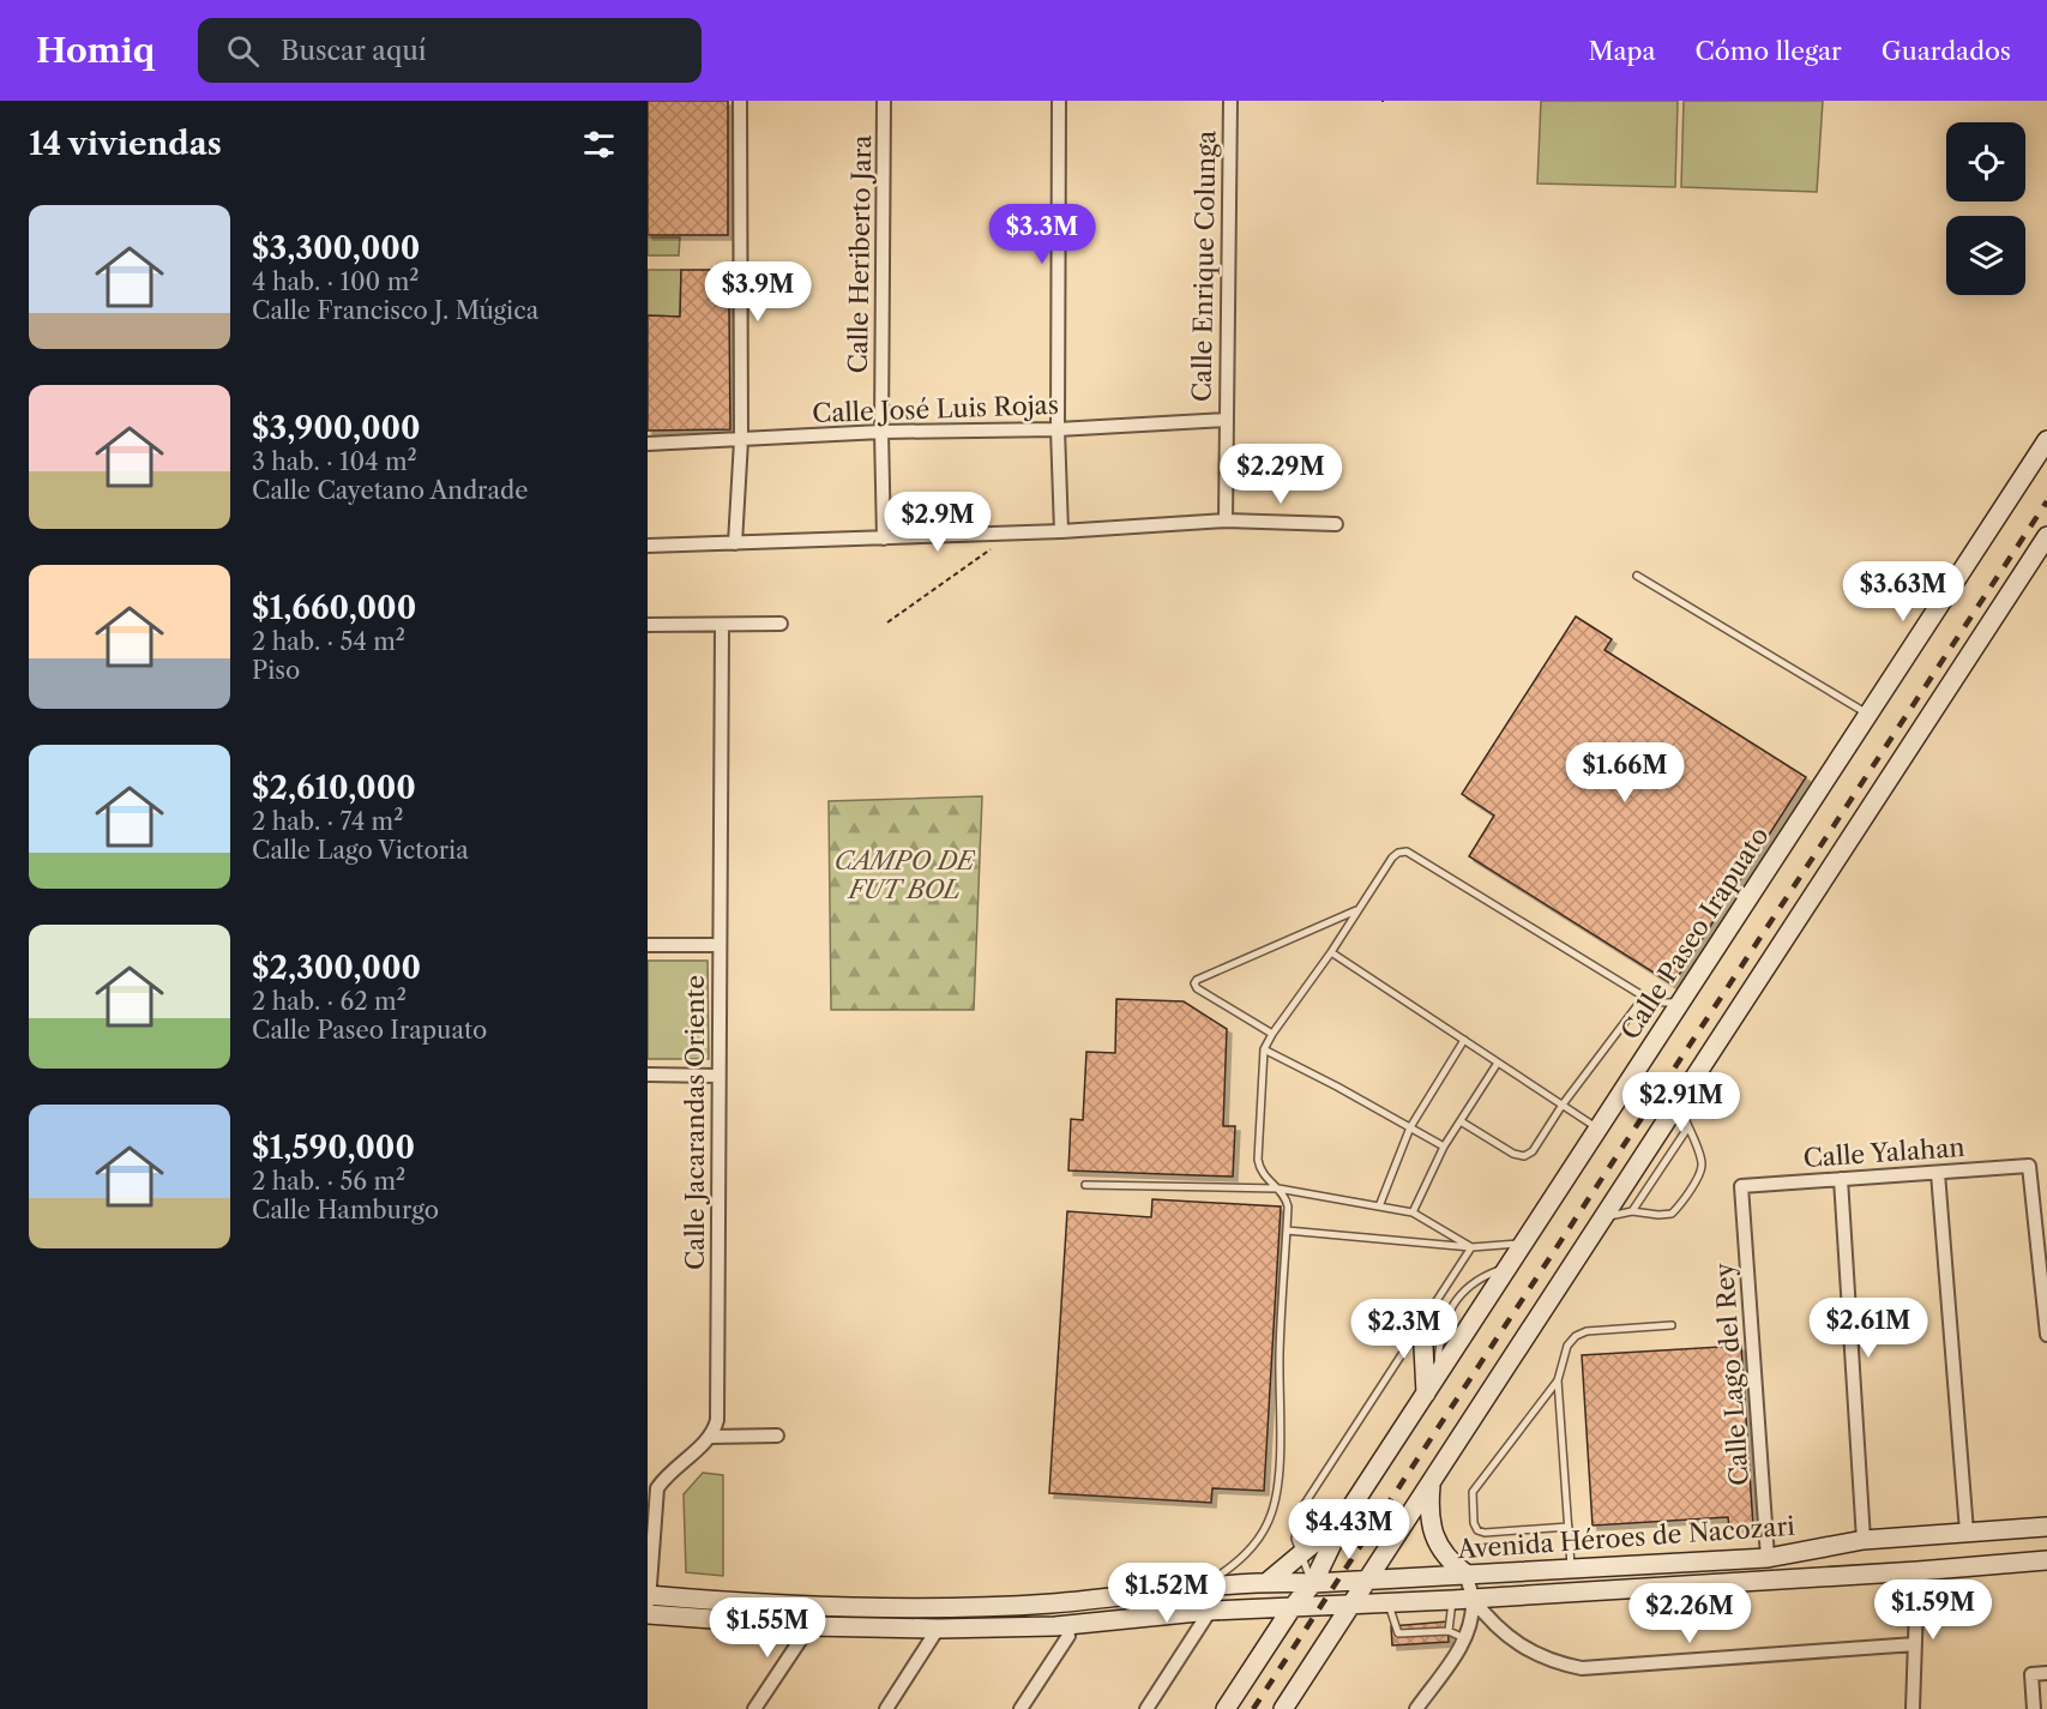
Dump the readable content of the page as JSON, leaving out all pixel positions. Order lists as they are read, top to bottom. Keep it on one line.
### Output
{"streets":{"main road":["Calle Paseo Irapuato","Avenida Héroes de Nacozari"],"street":["Calle Heriberto Jara","Calle Enrique Colunga","Calle José Luis Rojas","Calle Jacarandas Oriente","Calle Yalahan","Calle Lago del Rey"]},"crossings":[["Calle Heriberto Jara","Calle José Luis Rojas"],["Calle Enrique Colunga","Calle José Luis Rojas"],["Calle Paseo Irapuato","Avenida Héroes de Nacozari"],["Calle Yalahan","Calle Lago del Rey"],["Calle Lago del Rey","Avenida Héroes de Nacozari"]],"parks":["CAMPO DE FUT BOL"],"page":{"header":"Homiq","search":"Buscar aquí","nav":["Mapa","Cómo llegar","Guardados"],"heading":"14 viviendas","list":[{"name":"$3,300,000","note":"4 hab. · 100 m² · Calle Francisco J. Múgica"},{"name":"$3,900,000","note":"3 hab. · 104 m² · Calle Cayetano Andrade"},{"name":"$1,660,000","note":"2 hab. · 54 m² · Piso"},{"name":"$2,610,000","note":"2 hab. · 74 m² · Calle Lago Victoria"},{"name":"$2,300,000","note":"2 hab. · 62 m² · Calle Paseo Irapuato"},{"name":"$1,590,000","note":"2 hab. · 56 m² · Calle Hamburgo"}],"price":["$3.3M","$3.9M","$2.29M","$2.9M","$3.63M","$1.66M","$2.91M","$2.61M","$2.3M","$4.43M","$1.52M","$1.59M","$2.26M","$1.55M"]}}
